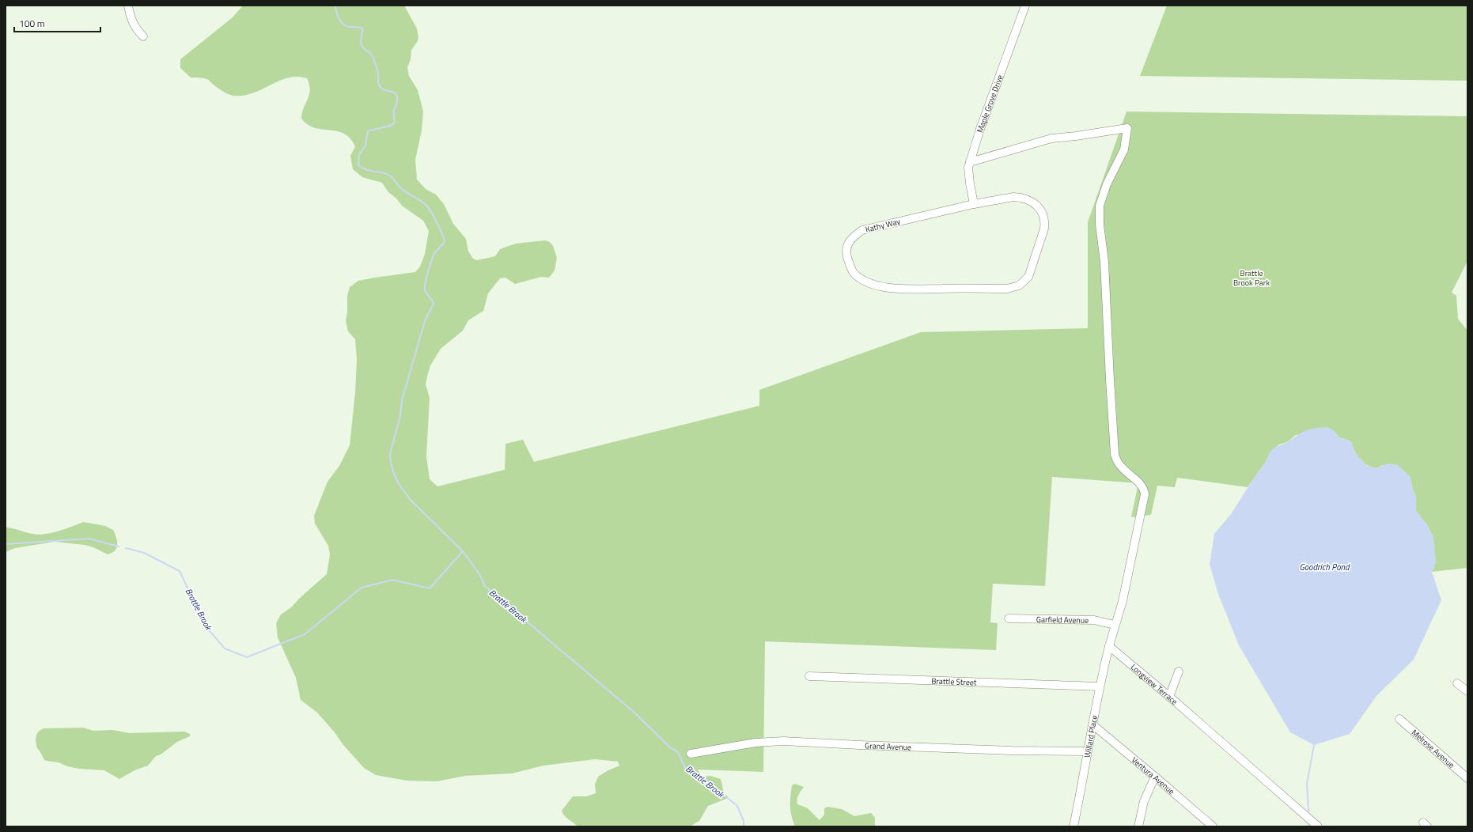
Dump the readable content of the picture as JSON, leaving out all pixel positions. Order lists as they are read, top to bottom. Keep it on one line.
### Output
{"streets":{"street":["Maple Grove Drive","Kathy Way","Garfield Avenue","Brattle Street","Longview Terrace","Willard Place","Grand Avenue","Melrose Avenue","Ventura Avenue"]},"crossings":[["Maple Grove Drive","Kathy Way"],["Brattle Street","Willard Place"],["Longview Terrace","Willard Place"],["Willard Place","Grand Avenue"],["Willard Place","Ventura Avenue"]],"water":["Goodrich Pond","Brattle Brook"],"parks":["Brattle Brook Park"],"scale_bar":"100 m"}
